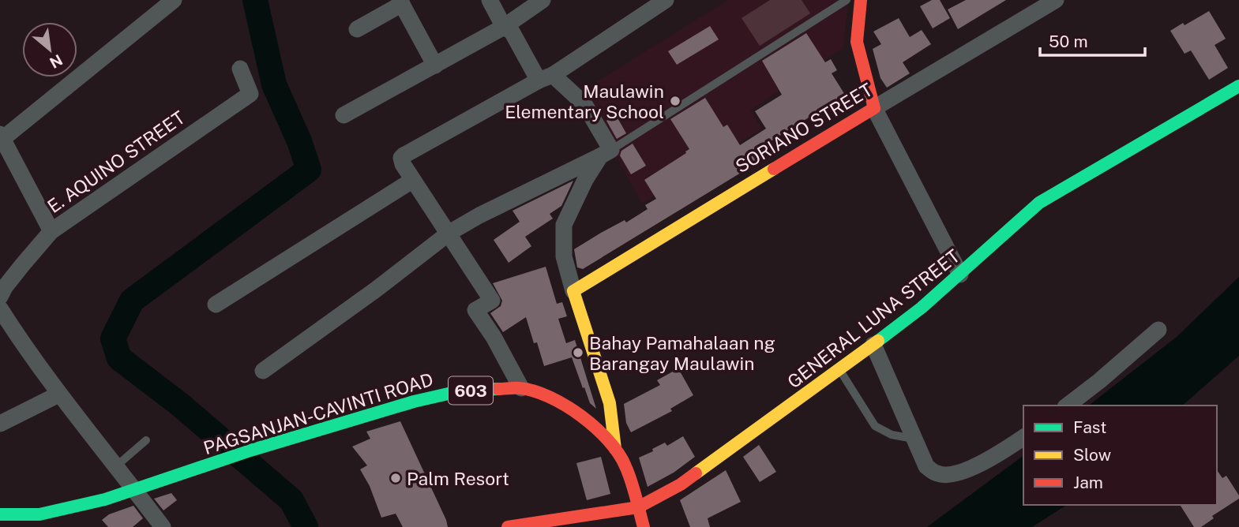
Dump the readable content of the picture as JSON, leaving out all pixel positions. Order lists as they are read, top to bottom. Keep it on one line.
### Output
{"streets":{"street":["SORIANO STREET","E. AQUINO STREET","GENERAL LUNA STREET","603","PAGSANJAN-CAVINTI ROAD"]},"crossings":[["GENERAL LUNA STREET","PAGSANJAN-CAVINTI ROAD"]],"places":["Maulawin Elementary School","Bahay Pamahalaan ng Barangay Maulawin","Palm Resort"],"legend":["Fast","Slow","Jam"],"scale_bar":"50 m","north":"bottom right"}
